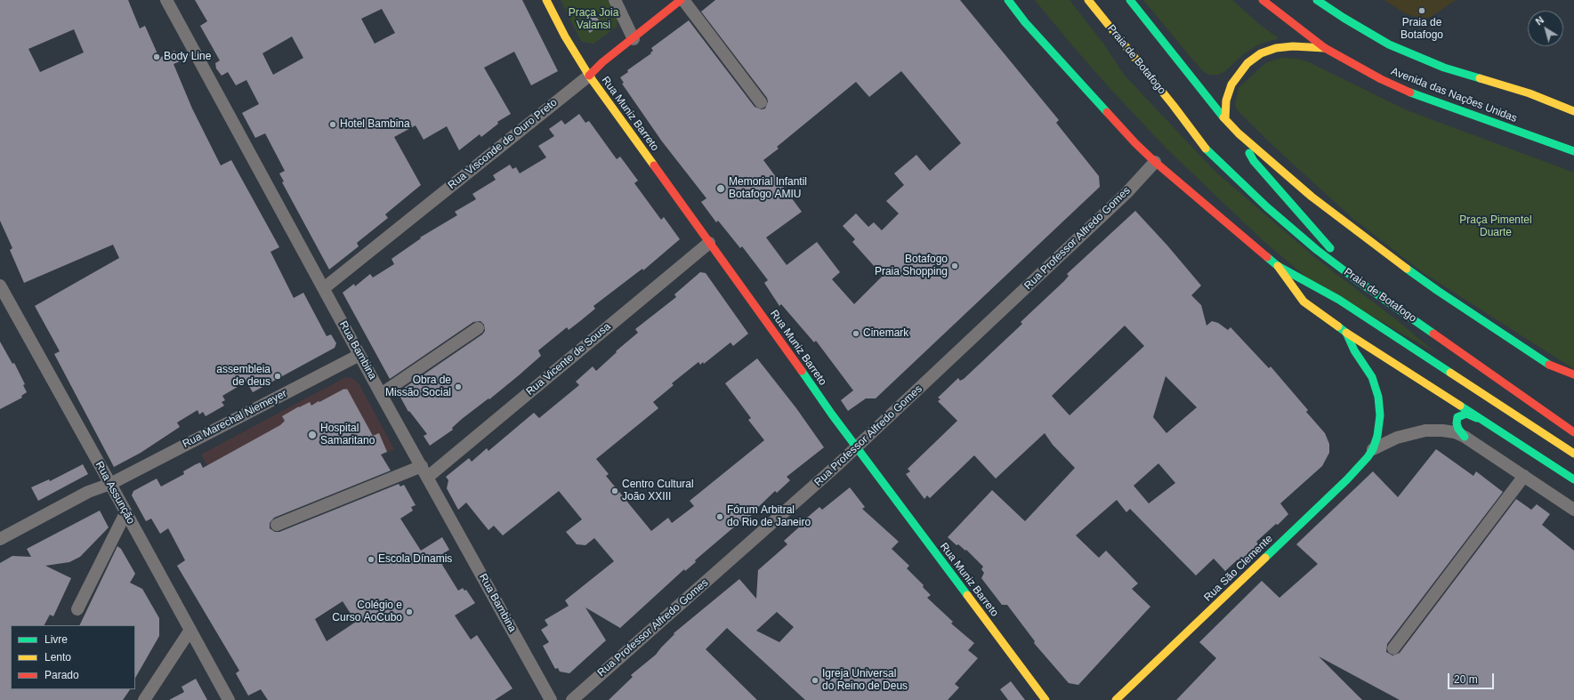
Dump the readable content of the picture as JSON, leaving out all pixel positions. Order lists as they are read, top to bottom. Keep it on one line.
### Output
{"streets":{"main road":["Praia de Botafogo","Avenida das Nações Unidas","Rua Muniz Barreto","Rua Visconde de Ouro Preto","Rua São Clemente"],"street":["Rua Professor Alfredo Gomes","Rua Bambina","Rua Vicente de Sousa","Rua Marechal Niemeyer","Rua Assunção"]},"crossings":[["Rua Muniz Barreto","Rua Visconde de Ouro Preto"],["Rua Muniz Barreto","Rua Professor Alfredo Gomes"],["Rua Muniz Barreto","Rua Vicente de Sousa"],["Rua Visconde de Ouro Preto","Rua Bambina"],["Rua Bambina","Rua Vicente de Sousa"],["Rua Bambina","Rua Marechal Niemeyer"],["Rua Marechal Niemeyer","Rua Assunção"]],"parks":["Praça Joia Valansi","Praça Pimentel Duarte"],"places":["Praia de Botafogo","Body Line","Hotel Bambina","Memorial Infantil Botafogo AMIU","Botafogo Praia Shopping","Cinemark","assembleia de deus","Obra de Missão Social","Hospital Samaritano","Centro Cultural João XXIII","Fórum Arbitral do Rio de Janeiro","Escola Dínamis","Colégio e Curso AoCubo","Igreja Universal do Reino de Deus"],"legend":["Livre","Lento","Parado"],"scale_bar":"20 m","north":"top left"}
